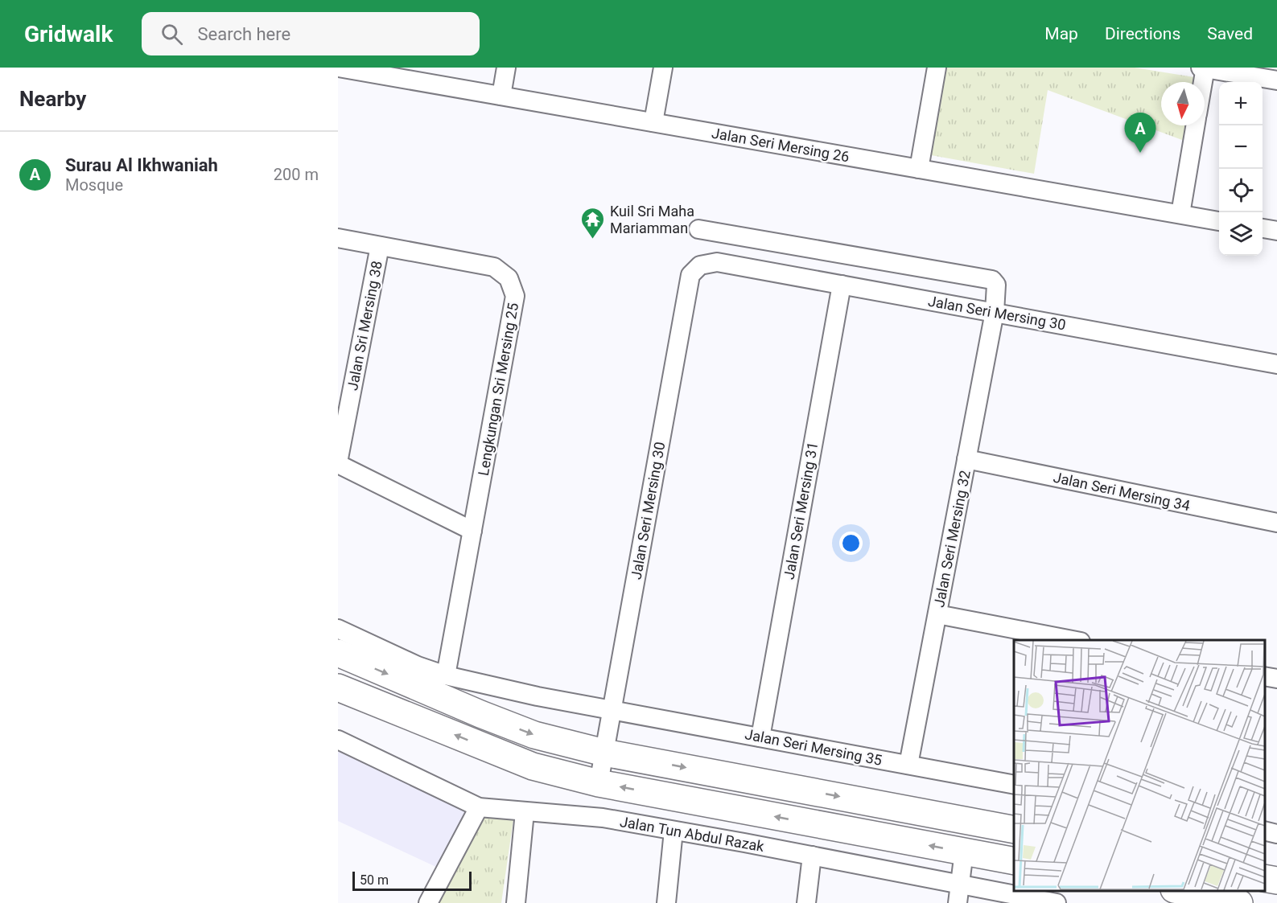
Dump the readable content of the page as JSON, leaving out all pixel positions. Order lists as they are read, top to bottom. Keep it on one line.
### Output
{"streets":{"street":["Jalan Seri Mersing 26","Jalan Seri Mersing 30","Jalan Sri Mersing 38","Lengkungan Sri Mersing 25","Jalan Seri Mersing 34","Jalan Seri Mersing 31","Jalan Seri Mersing 32","Jalan Seri Mersing 35","Jalan Tun Abdul Razak"]},"crossings":[["Jalan Seri Mersing 30","Jalan Seri Mersing 31"],["Jalan Seri Mersing 30","Jalan Seri Mersing 32"],["Jalan Seri Mersing 30","Jalan Seri Mersing 35"],["Jalan Sri Mersing 38","Lengkungan Sri Mersing 25"],["Jalan Seri Mersing 34","Jalan Seri Mersing 32"],["Jalan Seri Mersing 31","Jalan Seri Mersing 35"],["Jalan Seri Mersing 32","Jalan Seri Mersing 35"]],"places":{"temple":["Kuil Sri Maha Mariamman"]},"scale_bar":"50 m","north":"bottom","page":{"header":"Gridwalk","search":"Search here","nav":["Map","Directions","Saved"],"heading":"Nearby","map_buttons":["+","−"],"pins":"A","list":[{"mark":"A","name":"Surau Al Ikhwaniah","note":"Mosque","value":"200 m"}],"scale":"50 m"}}
